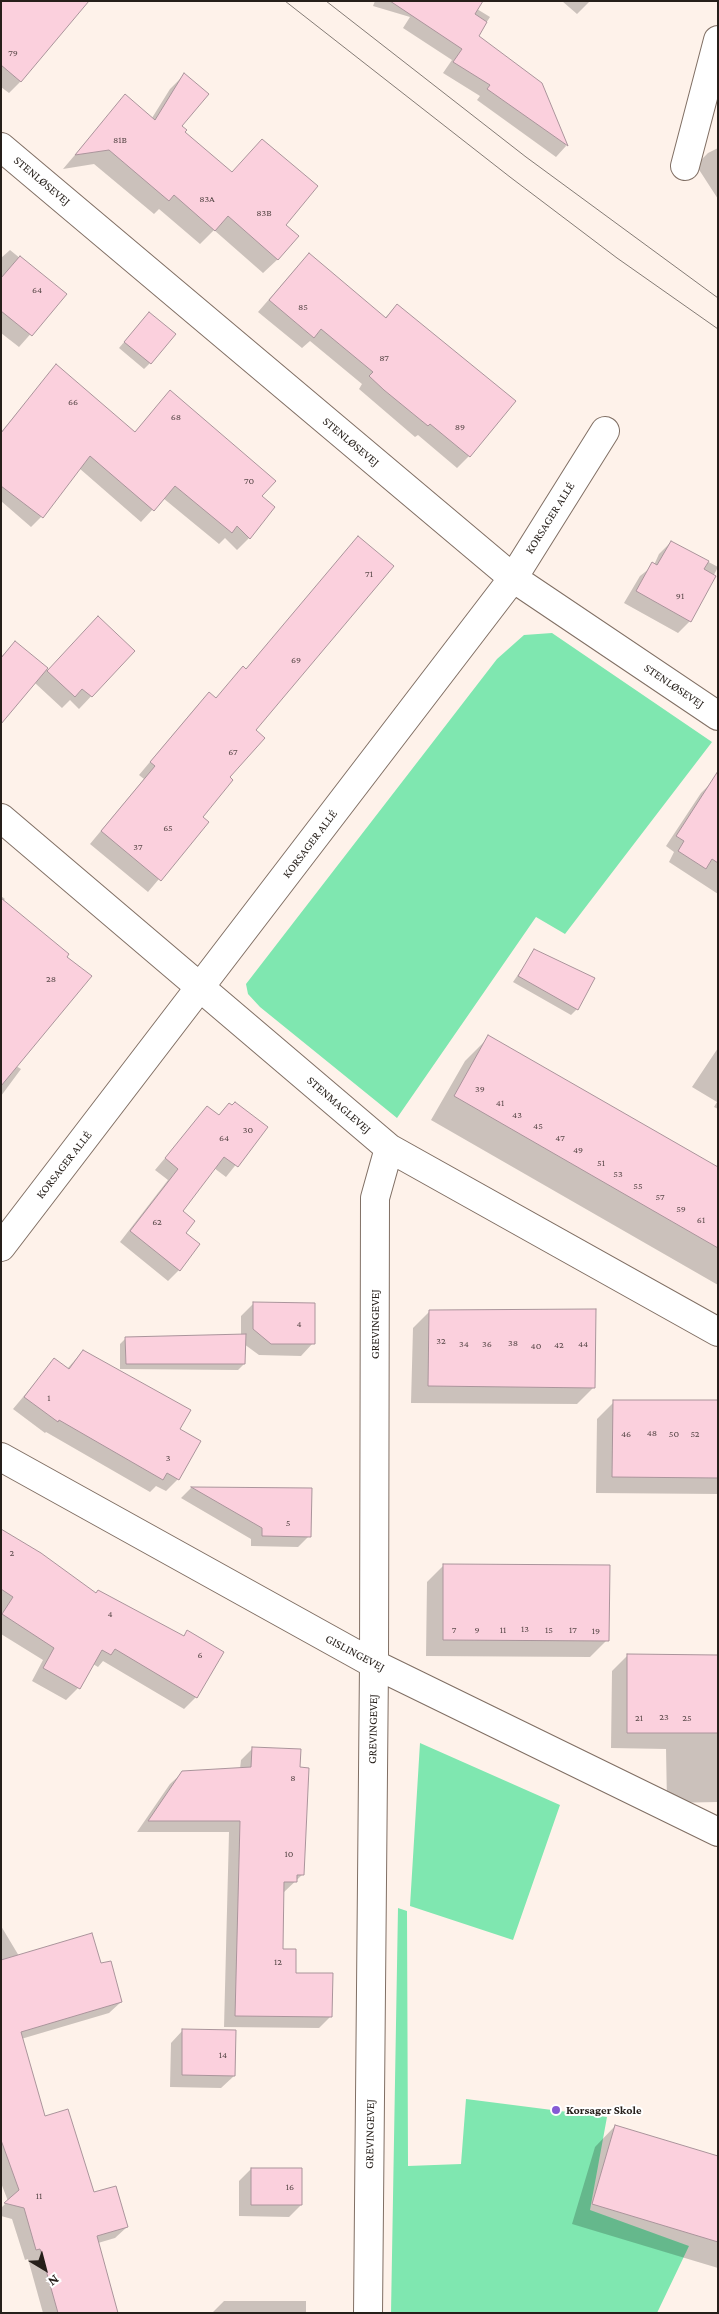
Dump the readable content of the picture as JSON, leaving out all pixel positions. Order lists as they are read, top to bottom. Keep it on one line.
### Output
{"streets":{"street":["STENLØSEVEJ","KORSAGER ALLÉ","STENMAGLEVEJ","GREVINGEVEJ","GISLINGEVEJ"]},"crossings":[["STENLØSEVEJ","KORSAGER ALLÉ"],["KORSAGER ALLÉ","STENMAGLEVEJ"],["STENMAGLEVEJ","GREVINGEVEJ"],["GREVINGEVEJ","GISLINGEVEJ"]],"places":["Korsager Skole"],"house_numbers":["79","81B","83A","83B","64","85","87","66","68","89","70","71","91","69","67","65","37","28","39","41","43","45","30","64","47","49","51","53","55","57","59","61","62","4","32","38","34","36","44","42","40","1","48","46","50","52","3","5","2","4","13","7","9","11","15","17","19","6","23","21","25","8","10","12","14","16","11"],"north":"bottom right"}
